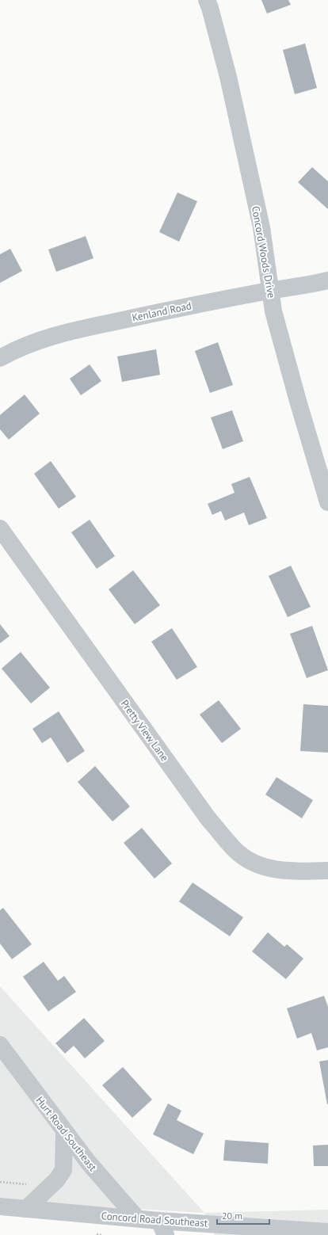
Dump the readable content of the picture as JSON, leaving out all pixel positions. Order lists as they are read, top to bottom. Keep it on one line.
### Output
{"streets":{"street":["Concord Woods Drive","Kenland Road","Pretty View Lane","Hurt Road Southeast","Concord Road Southeast"]},"crossings":[["Concord Woods Drive","Kenland Road"],["Hurt Road Southeast","Concord Road Southeast"]],"scale_bar":"20 m"}
